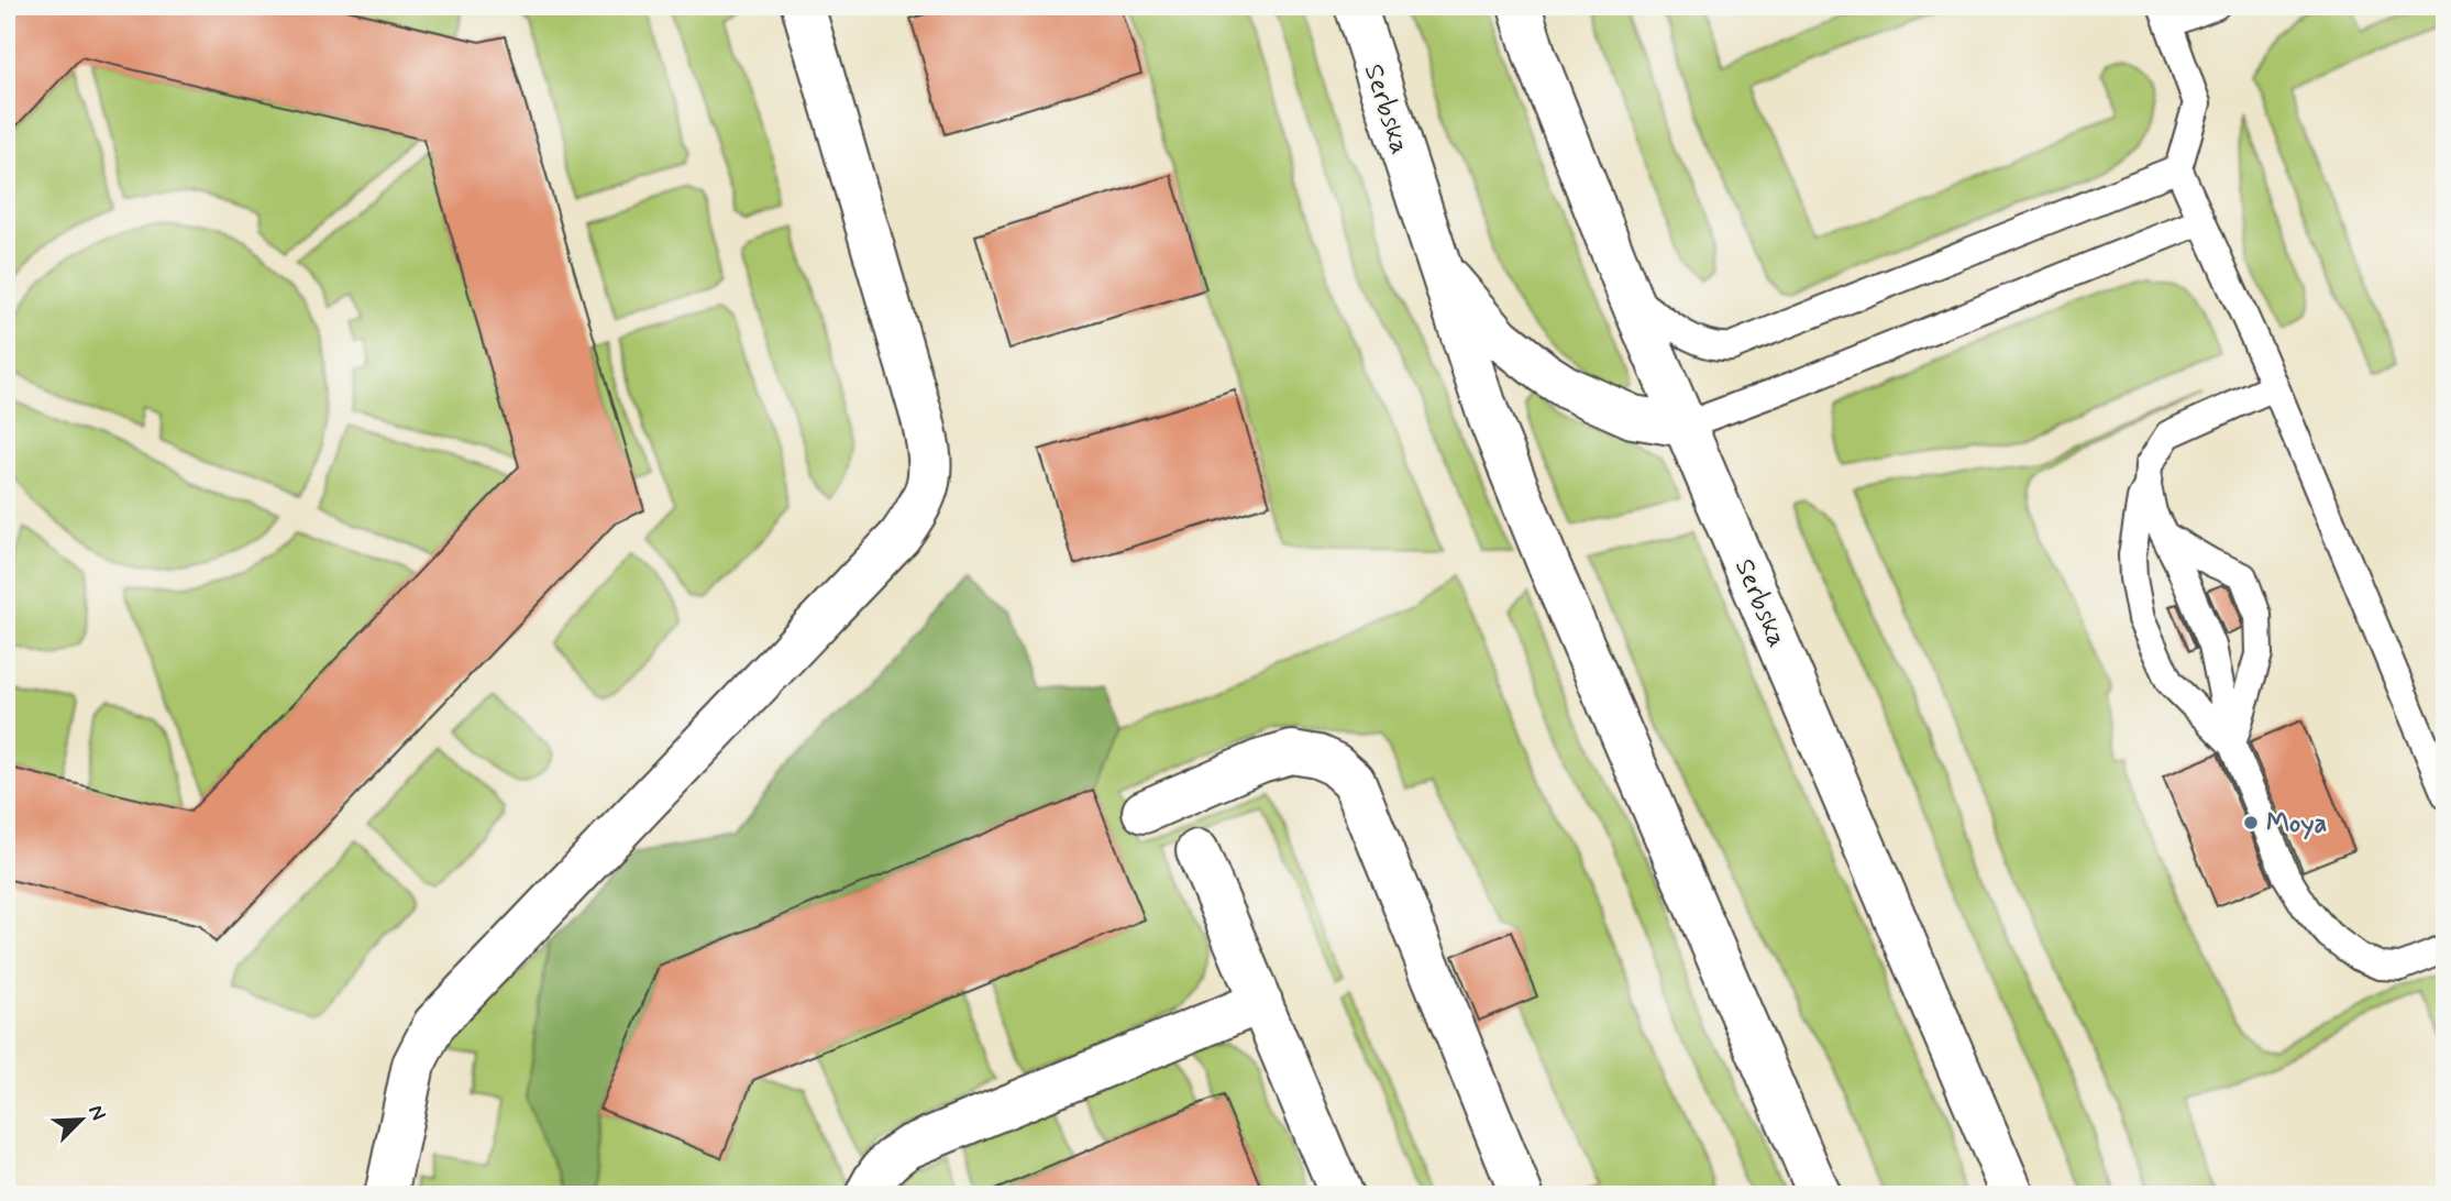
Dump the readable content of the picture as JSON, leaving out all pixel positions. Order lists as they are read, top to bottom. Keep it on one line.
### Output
{"streets":{"street":["Serbska"]},"places":["Moya"],"north":"top right"}
